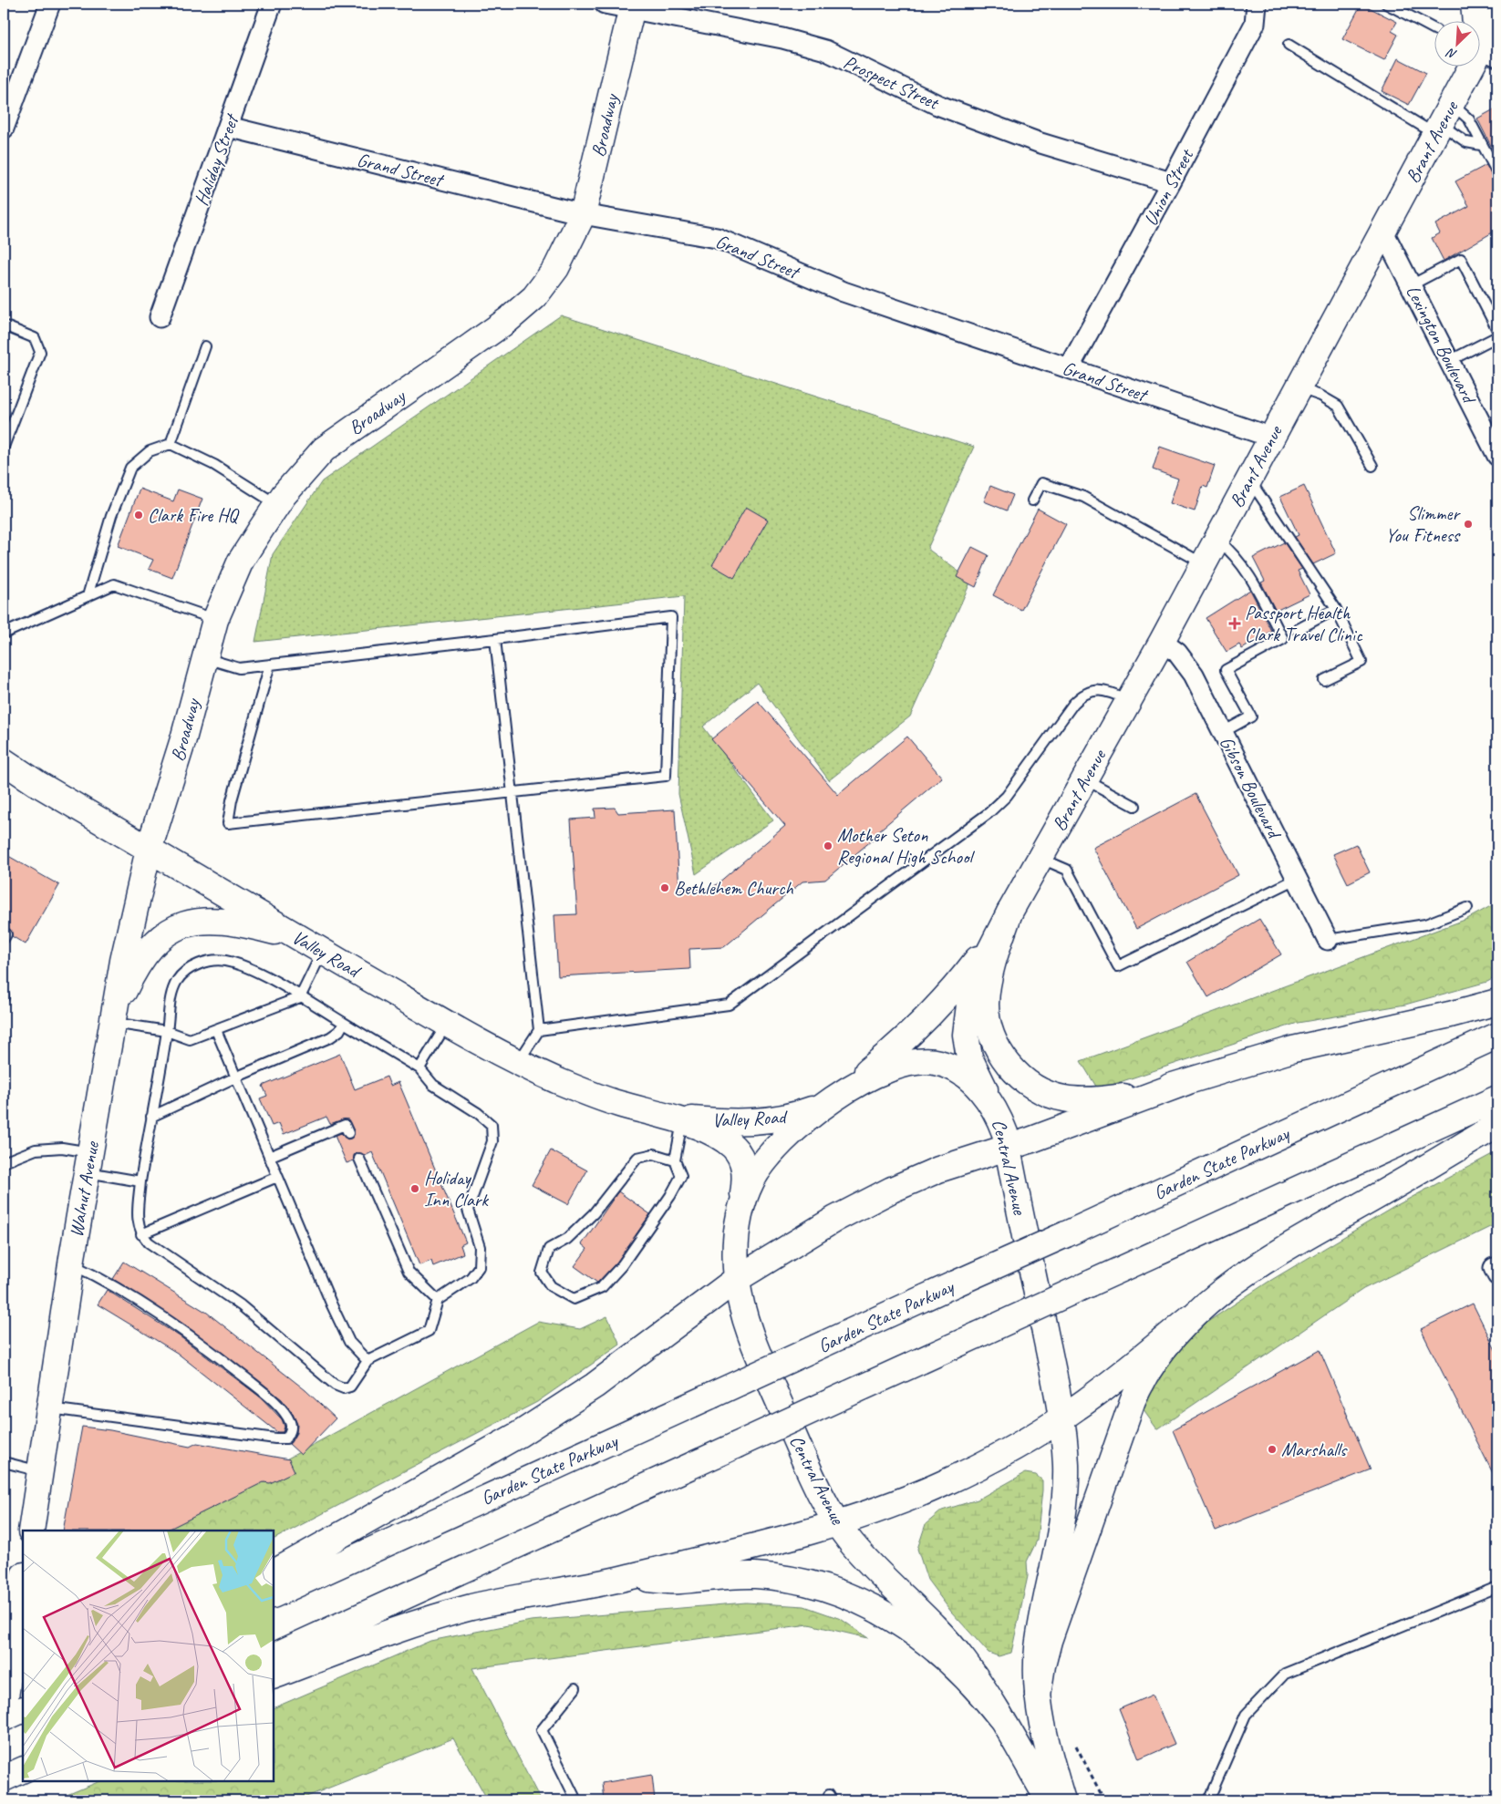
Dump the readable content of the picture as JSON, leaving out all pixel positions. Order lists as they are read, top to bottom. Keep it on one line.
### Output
{"streets":{"main road":["Broadway","Brant Avenue","Valley Road","Garden State Parkway","Central Avenue","Walnut Avenue"],"street":["Prospect Street","Haliday Street","Grand Street","Union Street","Lexington Boulevard","Gibson Boulevard"]},"crossings":[["Prospect Street","Broadway"],["Prospect Street","Union Street"],["Broadway","Grand Street"],["Broadway","Valley Road"],["Broadway","Walnut Avenue"],["Brant Avenue","Grand Street"],["Brant Avenue","Lexington Boulevard"],["Brant Avenue","Gibson Boulevard"],["Brant Avenue","Valley Road"],["Brant Avenue","Central Avenue"],["Haliday Street","Grand Street"],["Grand Street","Union Street"],["Valley Road","Central Avenue"],["Valley Road","Walnut Avenue"]],"places":{"other":["Clark Fire HQ","Slimmer You Fitness","Mother Seton Regional High School","Bethlehem Church","Holiday Inn Clark","Marshalls"],"health":["Passport Health Clark Travel Clinic"]},"north":"bottom left"}
